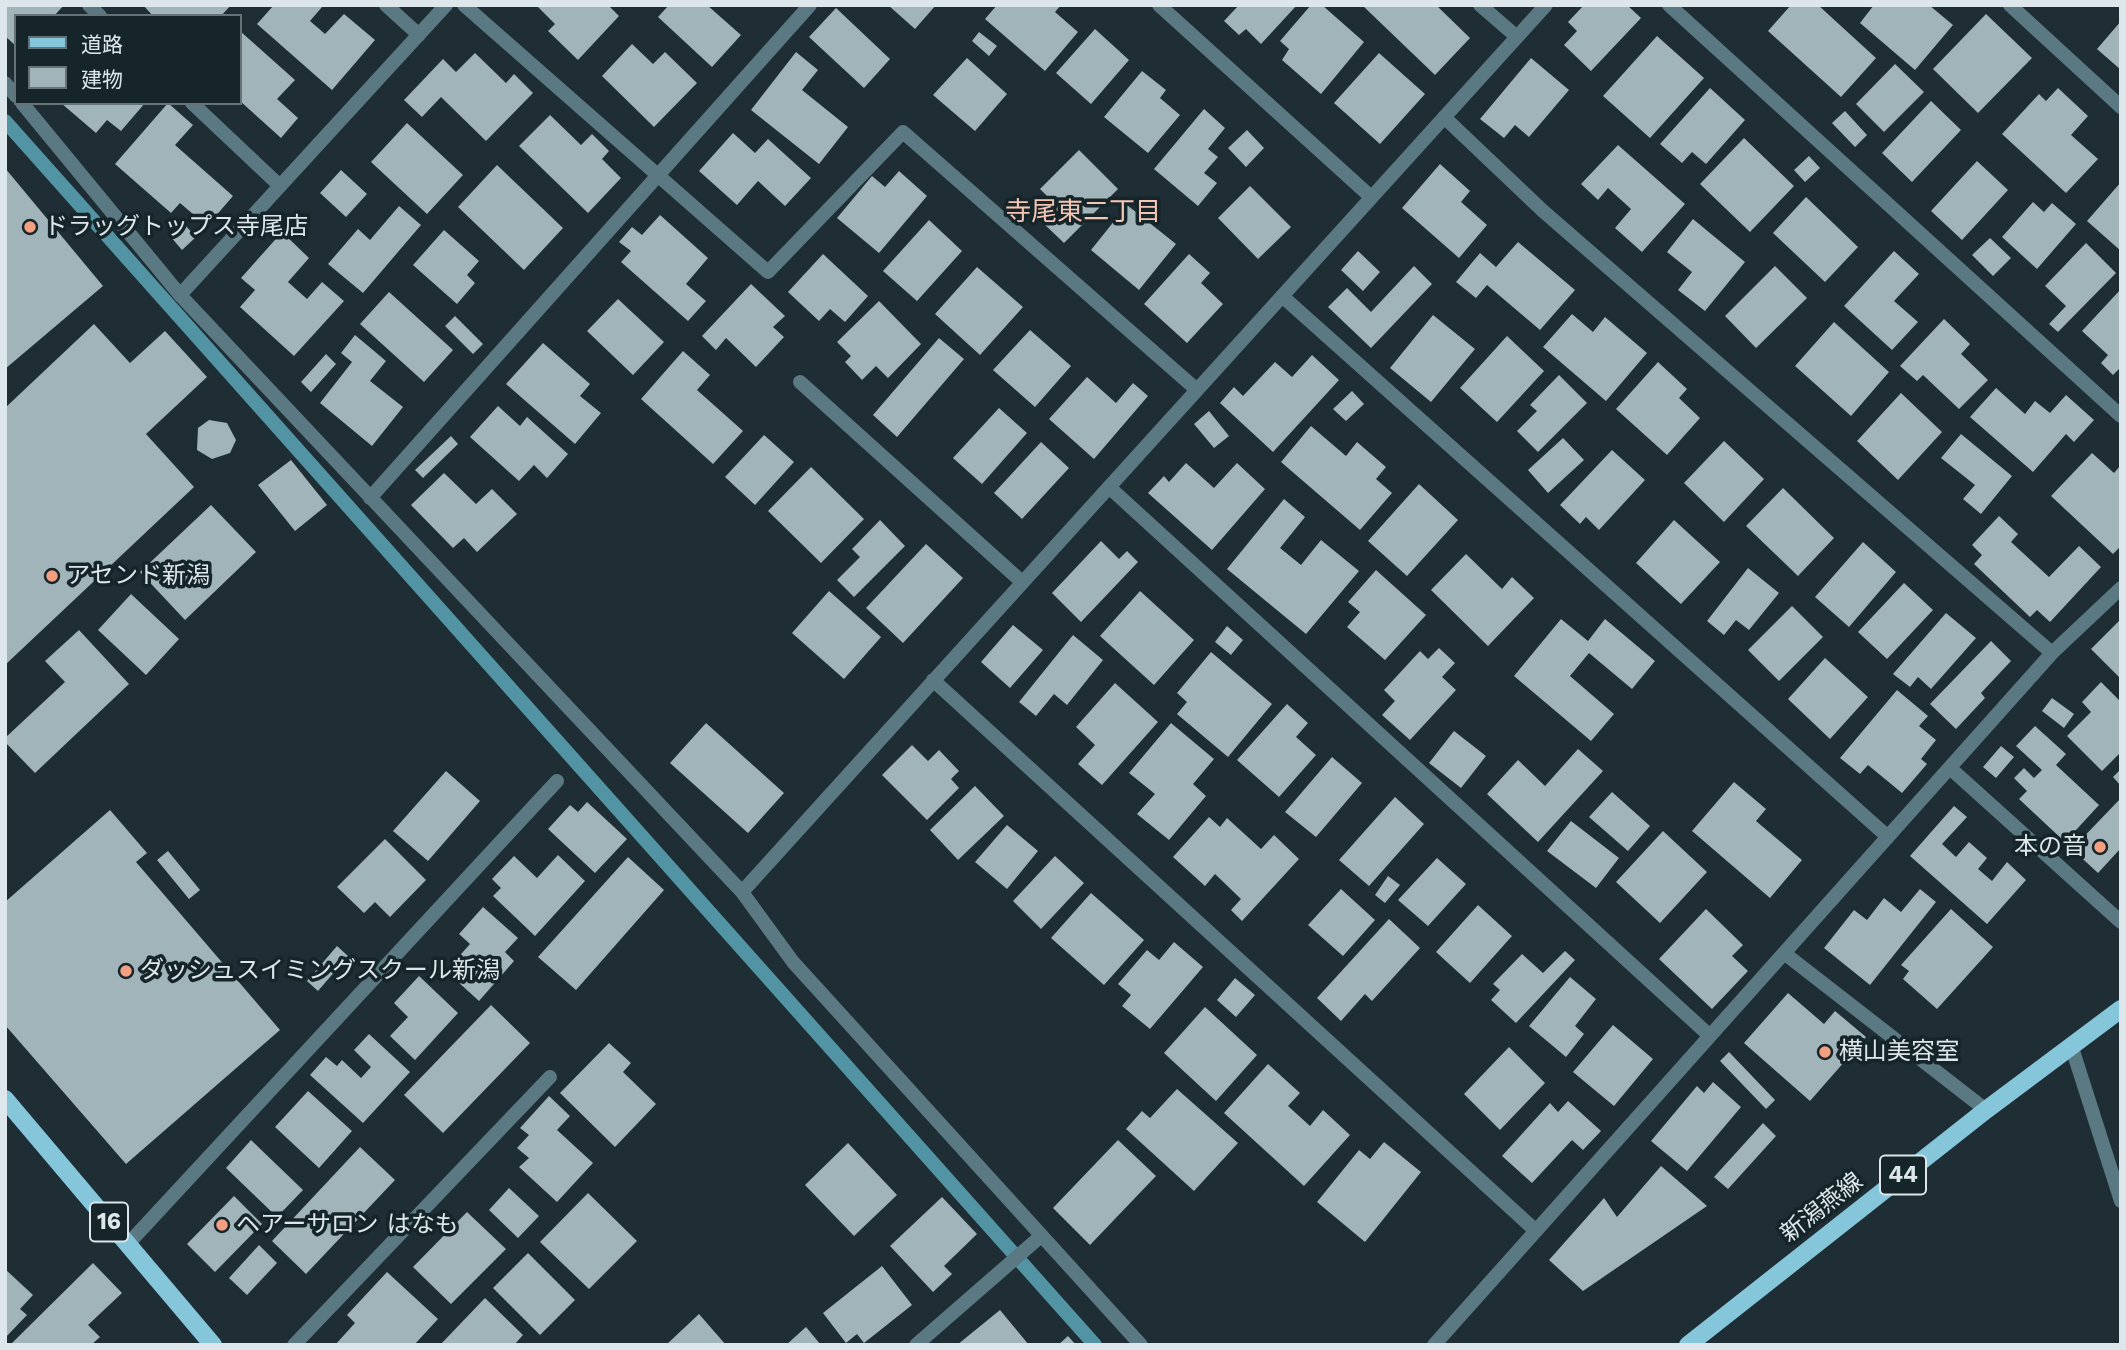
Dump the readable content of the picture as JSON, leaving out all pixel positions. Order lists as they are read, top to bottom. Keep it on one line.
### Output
{"streets":{"main road":["44","新潟燕線","16"]},"districts":["寺尾東二丁目"],"places":["ドラッグトップス寺尾店","アセンド新潟","本の音","ダッシュスイミングスクール新潟","横山美容室","ヘアーサロン はなも"],"legend":["道路","建物"]}
